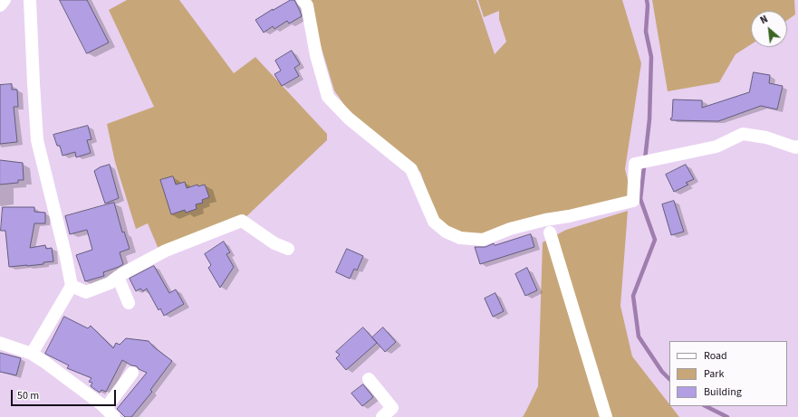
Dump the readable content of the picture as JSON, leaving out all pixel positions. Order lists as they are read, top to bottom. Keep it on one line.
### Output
{"legend":["Road","Park","Building"],"scale_bar":"50 m","north":"top left"}
